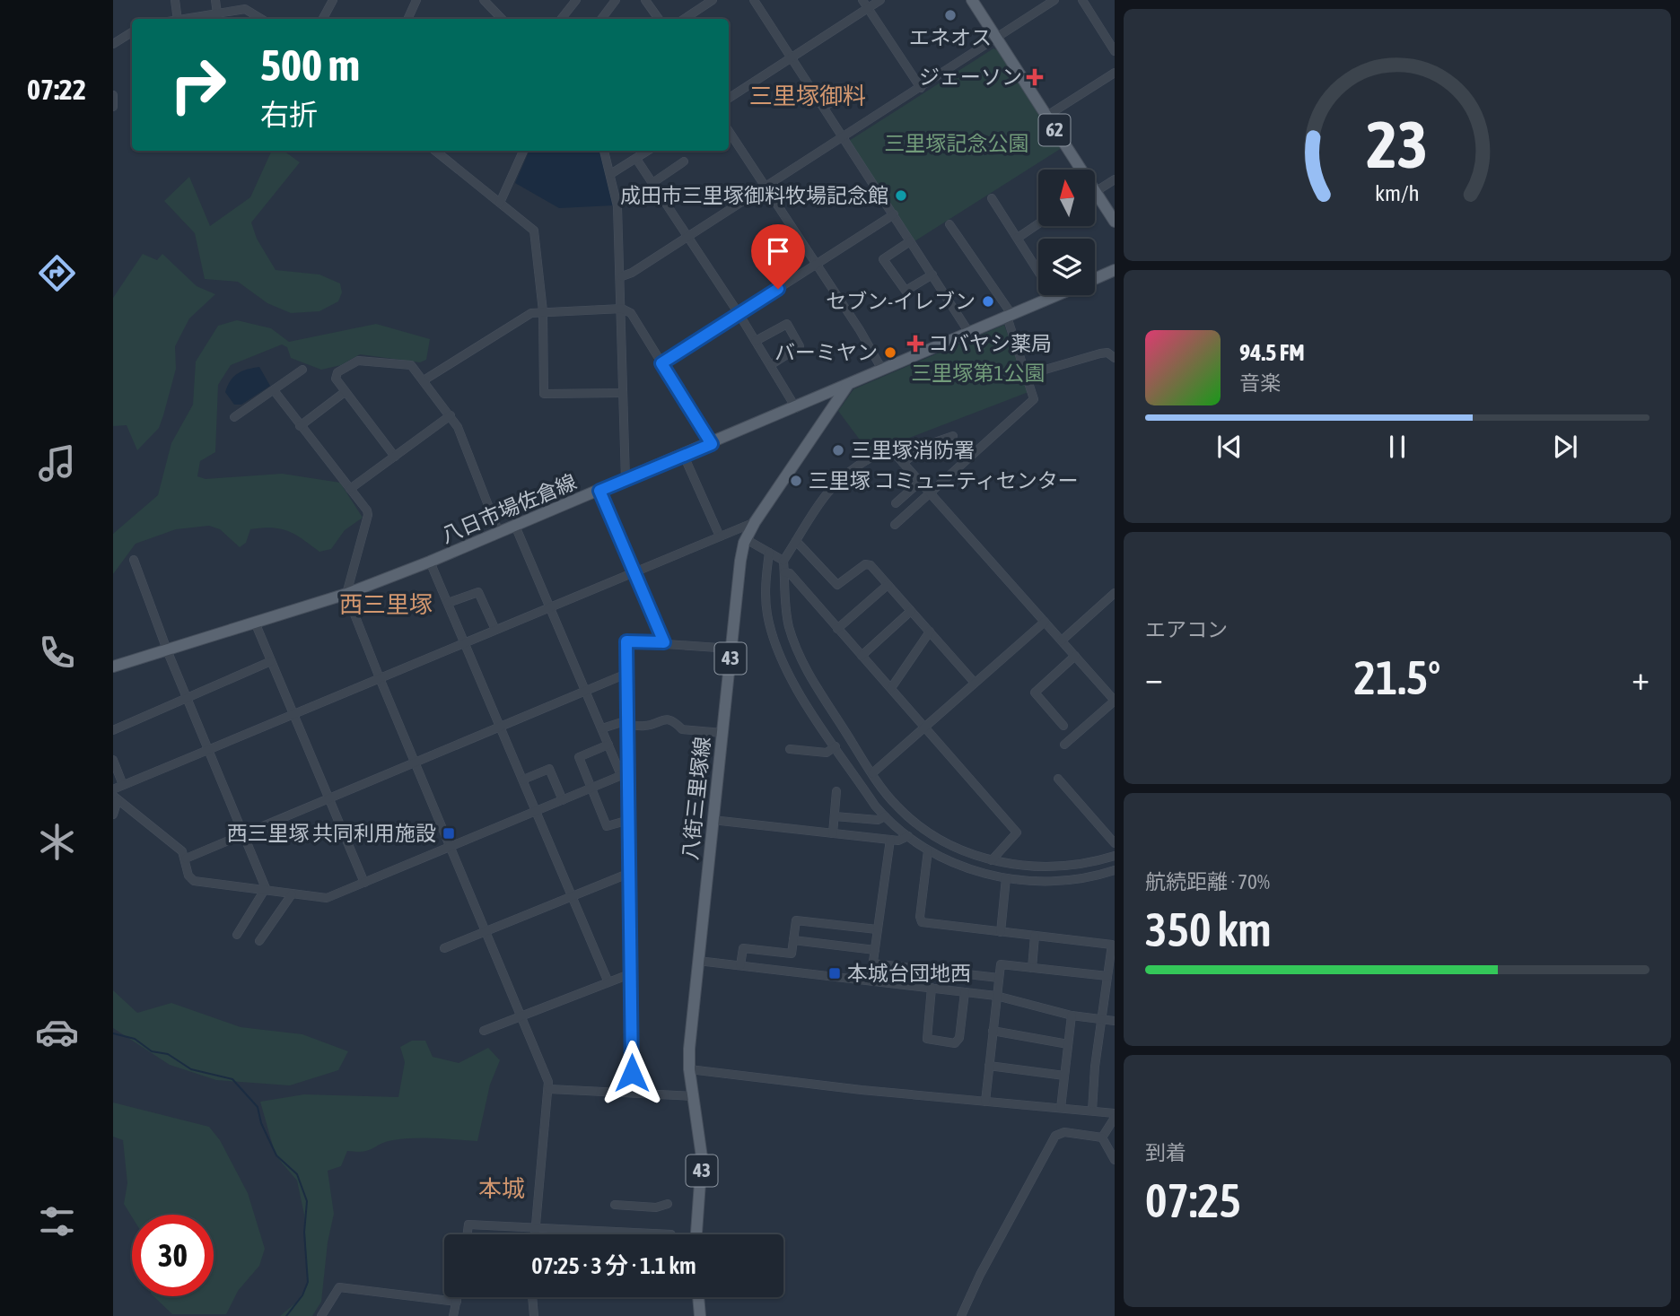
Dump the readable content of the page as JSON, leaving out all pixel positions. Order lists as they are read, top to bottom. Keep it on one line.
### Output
{"streets":{"main road":["62","八日市場佐倉線","43","八街三里塚線"]},"crossings":[["八日市場佐倉線","八街三里塚線"]],"districts":["三里塚御料","西三里塚","本城"],"parks":["三里塚記念公園","三里塚第1公園"],"places":{"other":["エネオス","成田市三里塚御料牧場記念館","セブン-イレブン","バーミヤン","三里塚消防署","三里塚 コミュニティセンター"],"health":["ジェーソン","コバヤシ薬局"],"transit":["西三里塚 共同利用施設","本城台団地西"]},"north":"top","page":{"tabs":"07:22","turn":["500 m","右折"],"song":["94.5 FM","音楽"],"tile":["エアコン",["航続距離 · 70%","350 km"],["到着","07:25"]],"heat":["−","21.5°","+"],"limit":"30","trip":"07:25 · 3 分 · 1.1 km","gauge":["23","km/h"]}}
